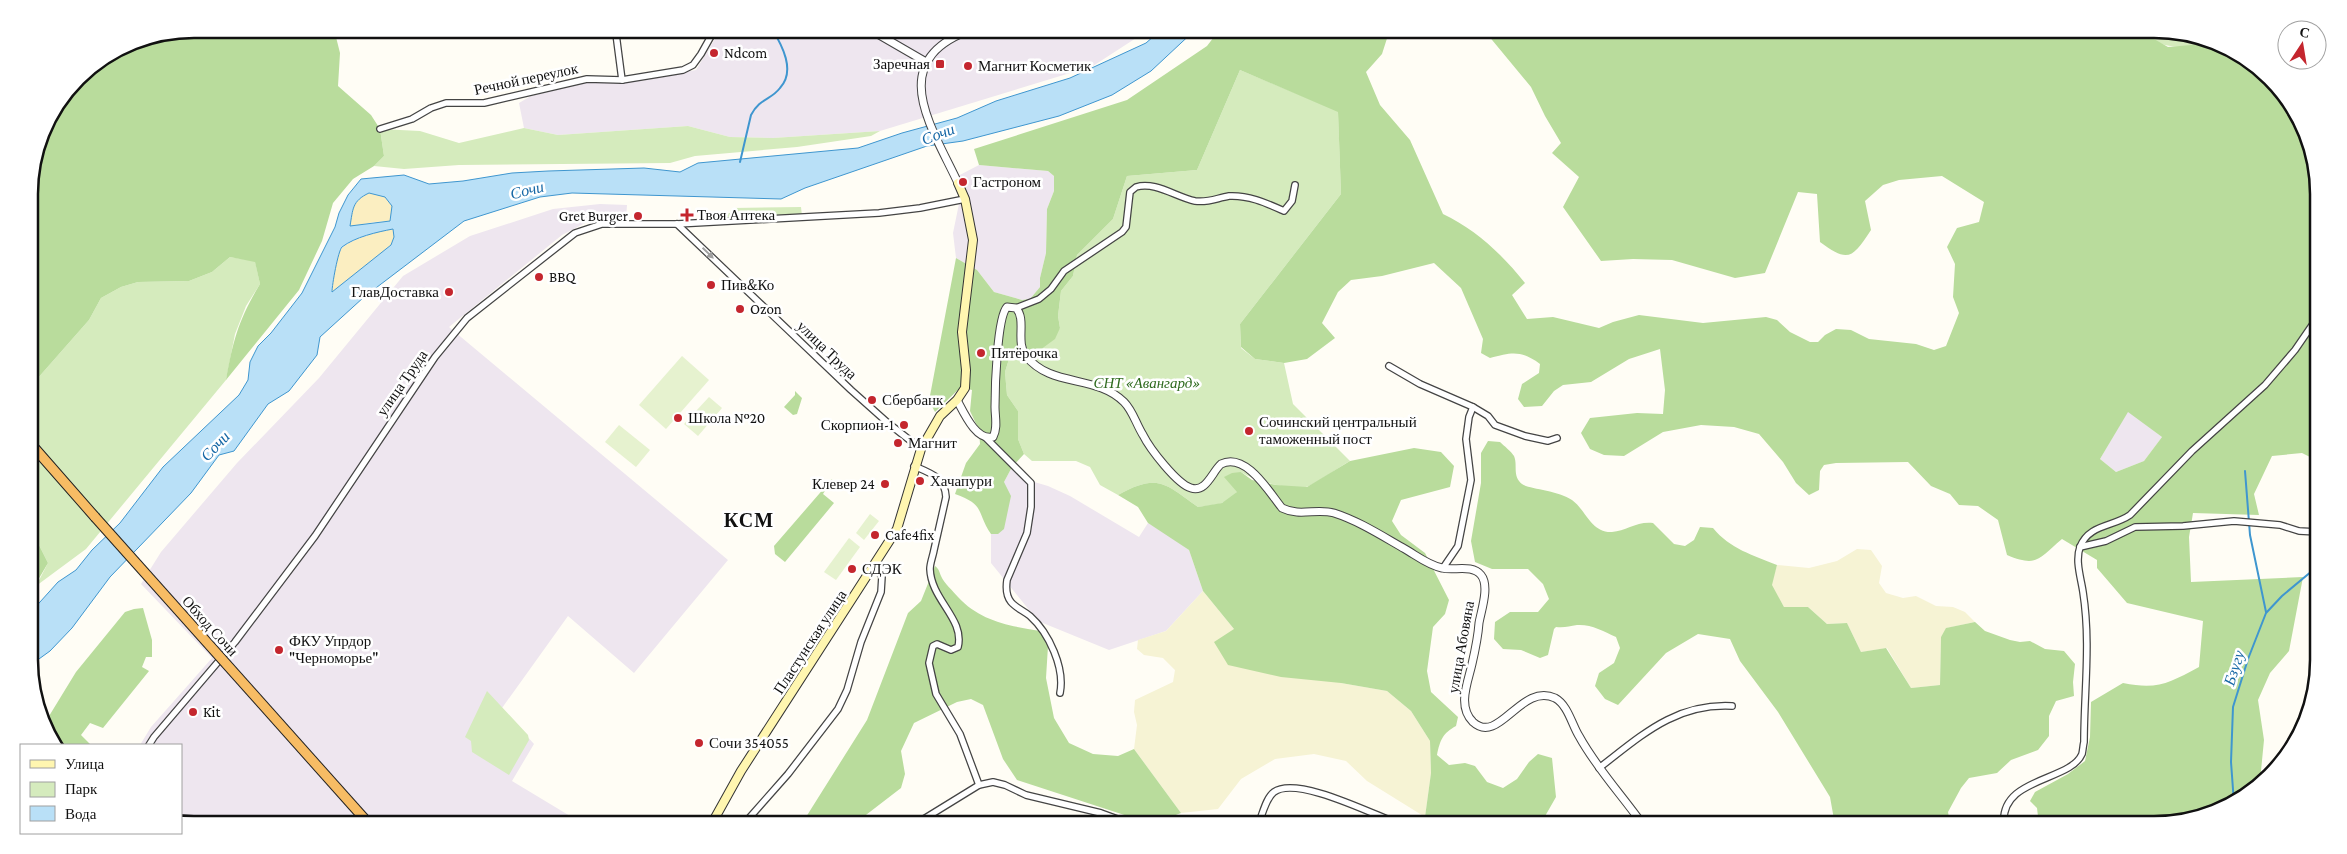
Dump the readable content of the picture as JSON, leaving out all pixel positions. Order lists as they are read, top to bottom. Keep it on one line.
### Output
{"streets":{"highway":["Обход Сочи"],"main road":["Пластунская улица"],"street":["Речной переулок","улица Труда","улица Абовяна"]},"crossings":[["улица Труда","Пластунская улица"]],"districts":["КСМ"],"water":["Сочи","Бзугу"],"parks":["СНТ «Авангард»"],"places":{"other":["Ndcom","Магнит Косметик","Гастроном","Gret Burger","BBQ","Пив&Ко","ГлавДоставка","Ozon","Пятёрочка","Сбербанк","Школа №20","Скорпион-1","Сочинский центральный таможенный пост","Магнит","Хачапури","Клевер 24","Cafe4fix","СДЭК","ФКУ Упрдор \"Черноморье\"","Kit","Сочи 354055"],"transit":["Заречная"],"health":["Твоя Аптека"]},"legend":["Улица","Парк","Вода"],"north":"top"}
